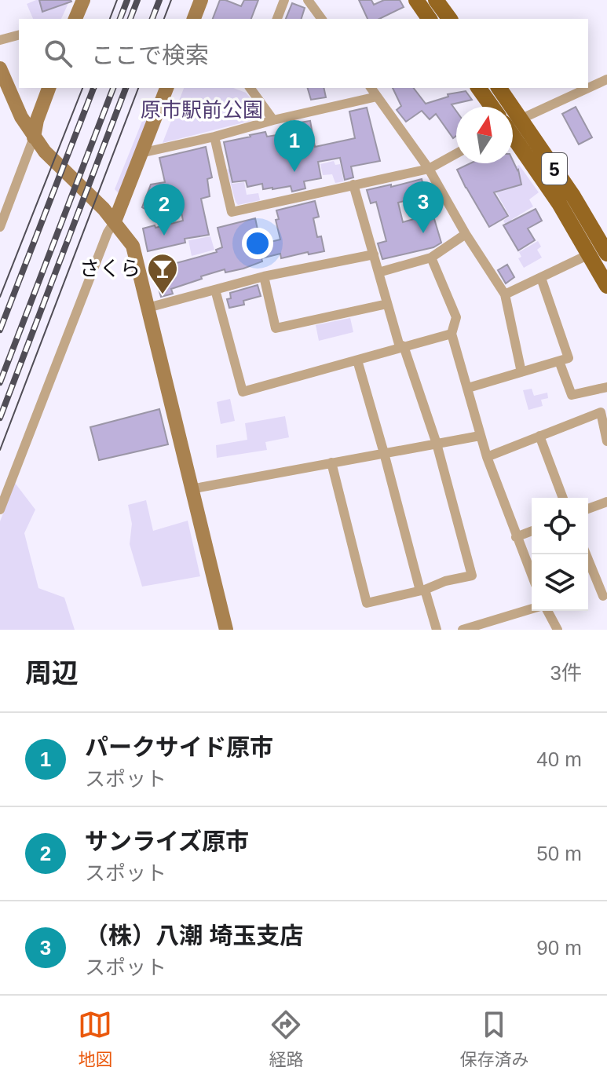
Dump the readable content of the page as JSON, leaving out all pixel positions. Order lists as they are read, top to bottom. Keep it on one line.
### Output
{"streets":{"main road":["5"]},"parks":["原市駅前公園"],"places":{"bar":["さくら"]},"north":"top","page":{"search":"ここで検索","pins":["1","3","2"],"heading":["周辺","3件"],"list":[{"mark":"1","name":"パークサイド原市","note":"スポット","value":"40 m"},{"mark":"2","name":"サンライズ原市","note":"スポット","value":"50 m"},{"mark":"3","name":"（株）八潮 埼玉支店","note":"スポット","value":"90 m"}],"nav":["地図","経路","保存済み"]}}
